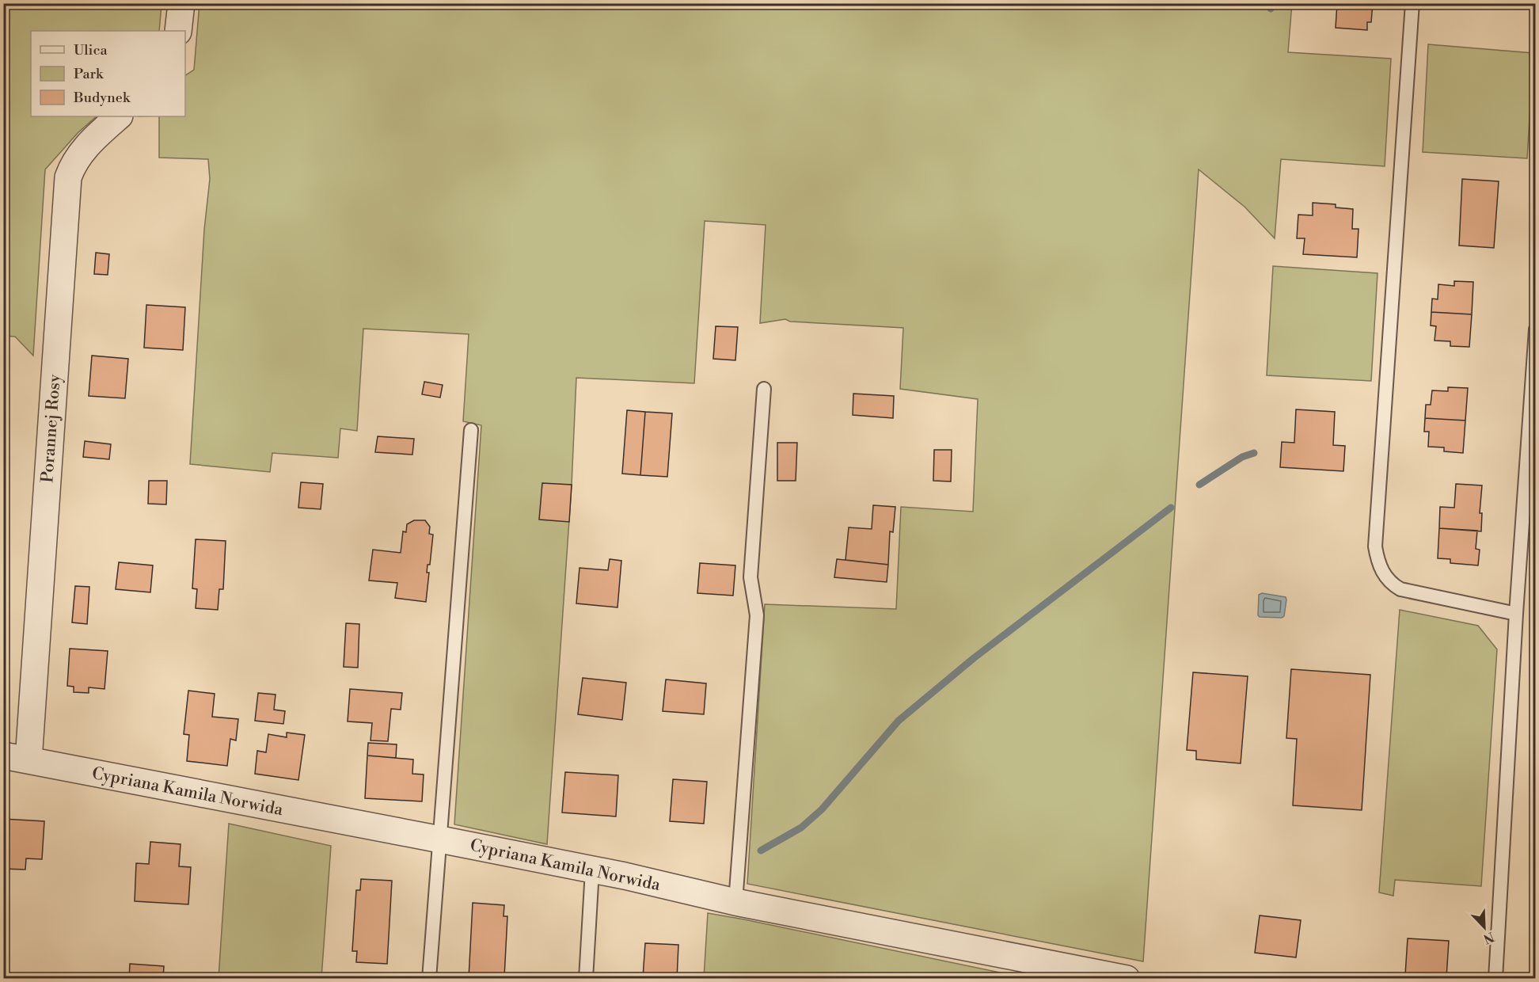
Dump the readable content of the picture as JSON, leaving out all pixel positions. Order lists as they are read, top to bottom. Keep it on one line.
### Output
{"streets":{"street":["Porannej Rosy","Cypriana Kamila Norwida"]},"crossings":[["Porannej Rosy","Cypriana Kamila Norwida"]],"legend":["Ulica","Park","Budynek"],"north":"bottom right"}
